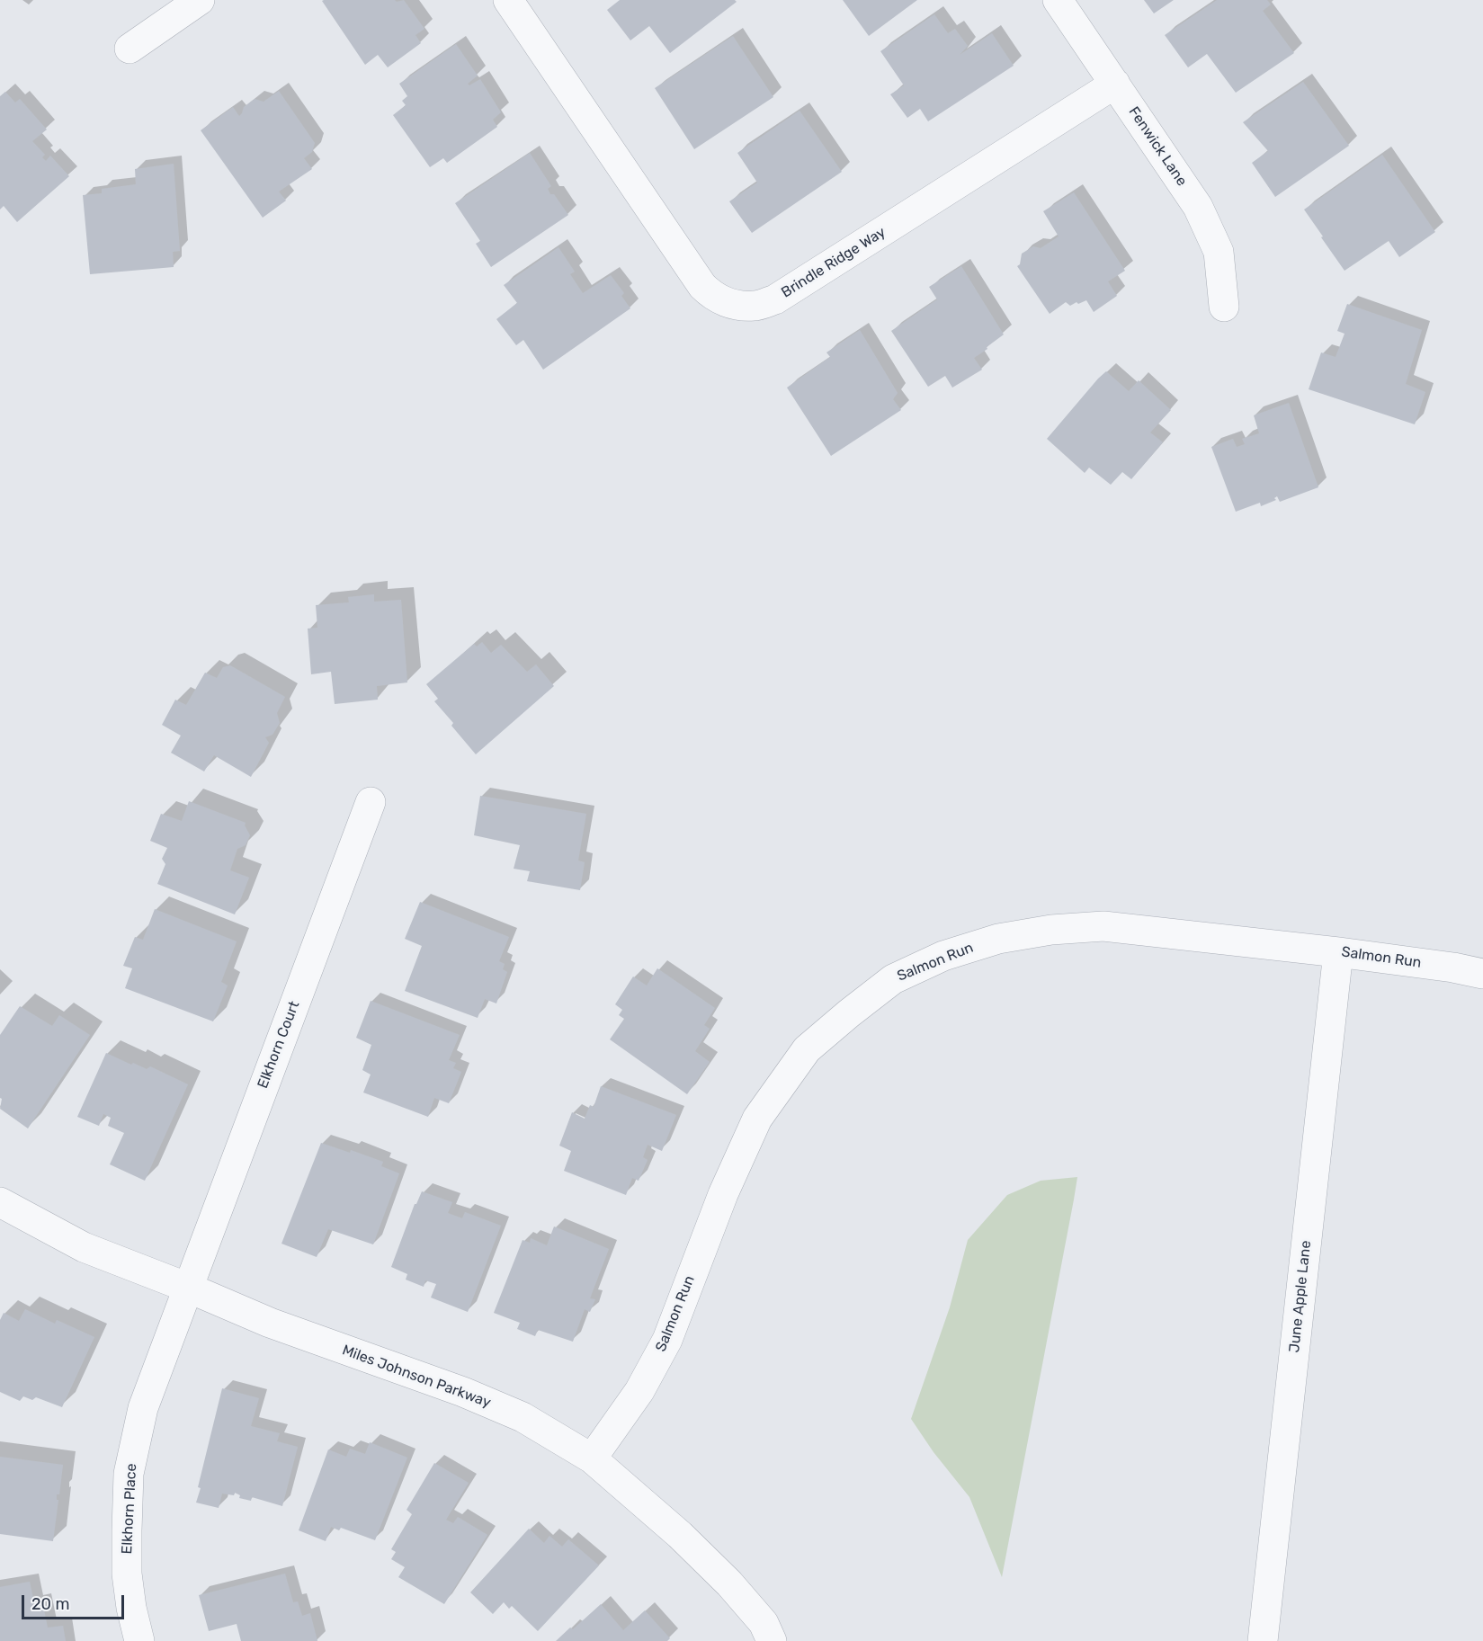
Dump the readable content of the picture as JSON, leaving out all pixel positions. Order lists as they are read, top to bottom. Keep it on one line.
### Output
{"streets":{"street":["Fenwick Lane","Brindle Ridge Way","Salmon Run","Elkhorn Court","June Apple Lane","Miles Johnson Parkway","Elkhorn Place"]},"crossings":[["Fenwick Lane","Brindle Ridge Way"],["Salmon Run","June Apple Lane"],["Salmon Run","Miles Johnson Parkway"],["Elkhorn Court","Miles Johnson Parkway"],["Elkhorn Court","Elkhorn Place"],["Miles Johnson Parkway","Elkhorn Place"]],"scale_bar":"20 m"}
